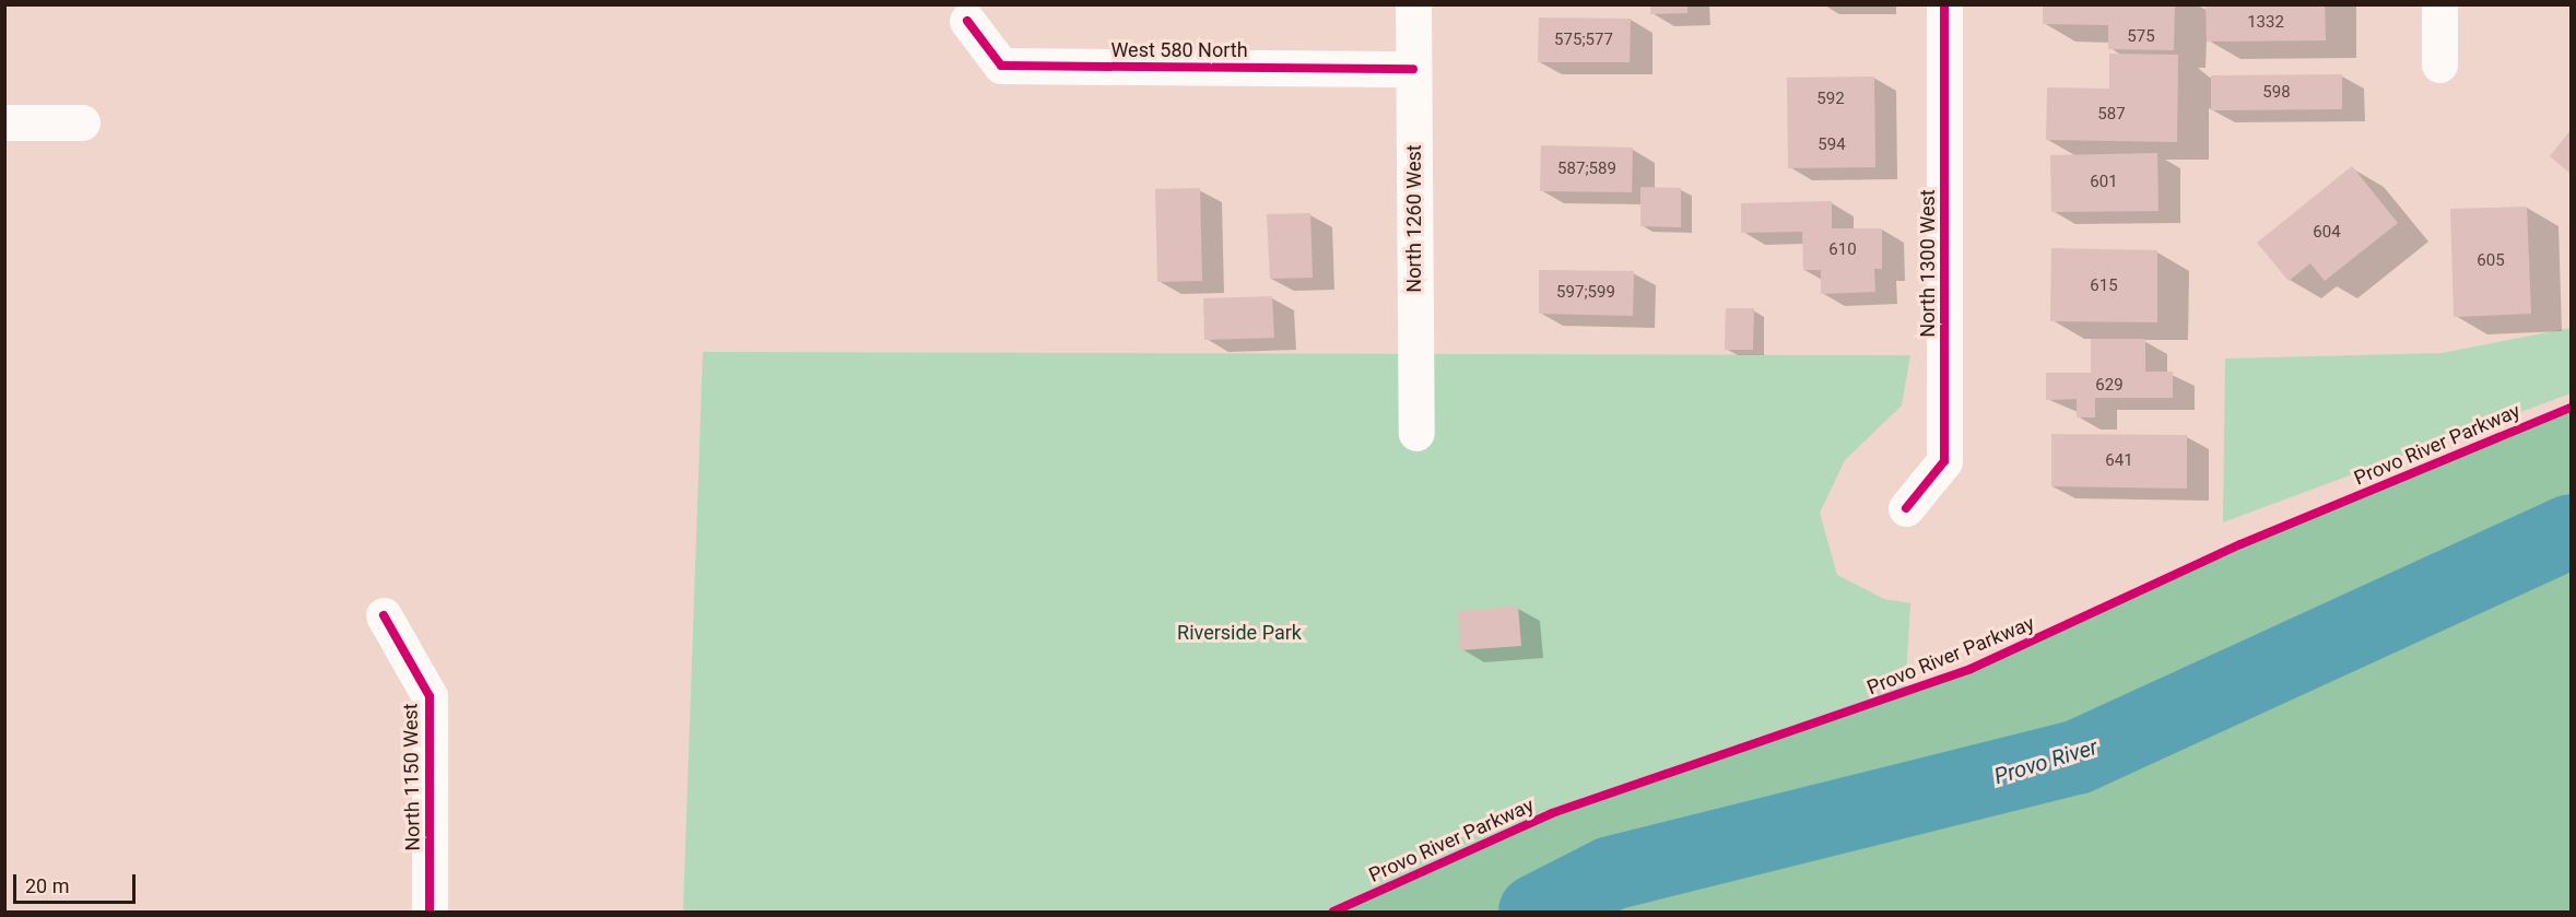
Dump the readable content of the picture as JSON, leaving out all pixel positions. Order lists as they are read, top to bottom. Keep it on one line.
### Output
{"streets":{"street":["West 580 North","North 1260 West","North 1300 West","North 1150 West"],"cycle path":["Provo River Parkway"]},"crossings":[["West 580 North","North 1260 West"]],"water":["Provo River"],"parks":["Riverside Park"],"house_numbers":["1332","575","575;577","598","592","587","594","587;589","601","604","610","605","615","597;599","629","641"],"scale_bar":"20 m"}
